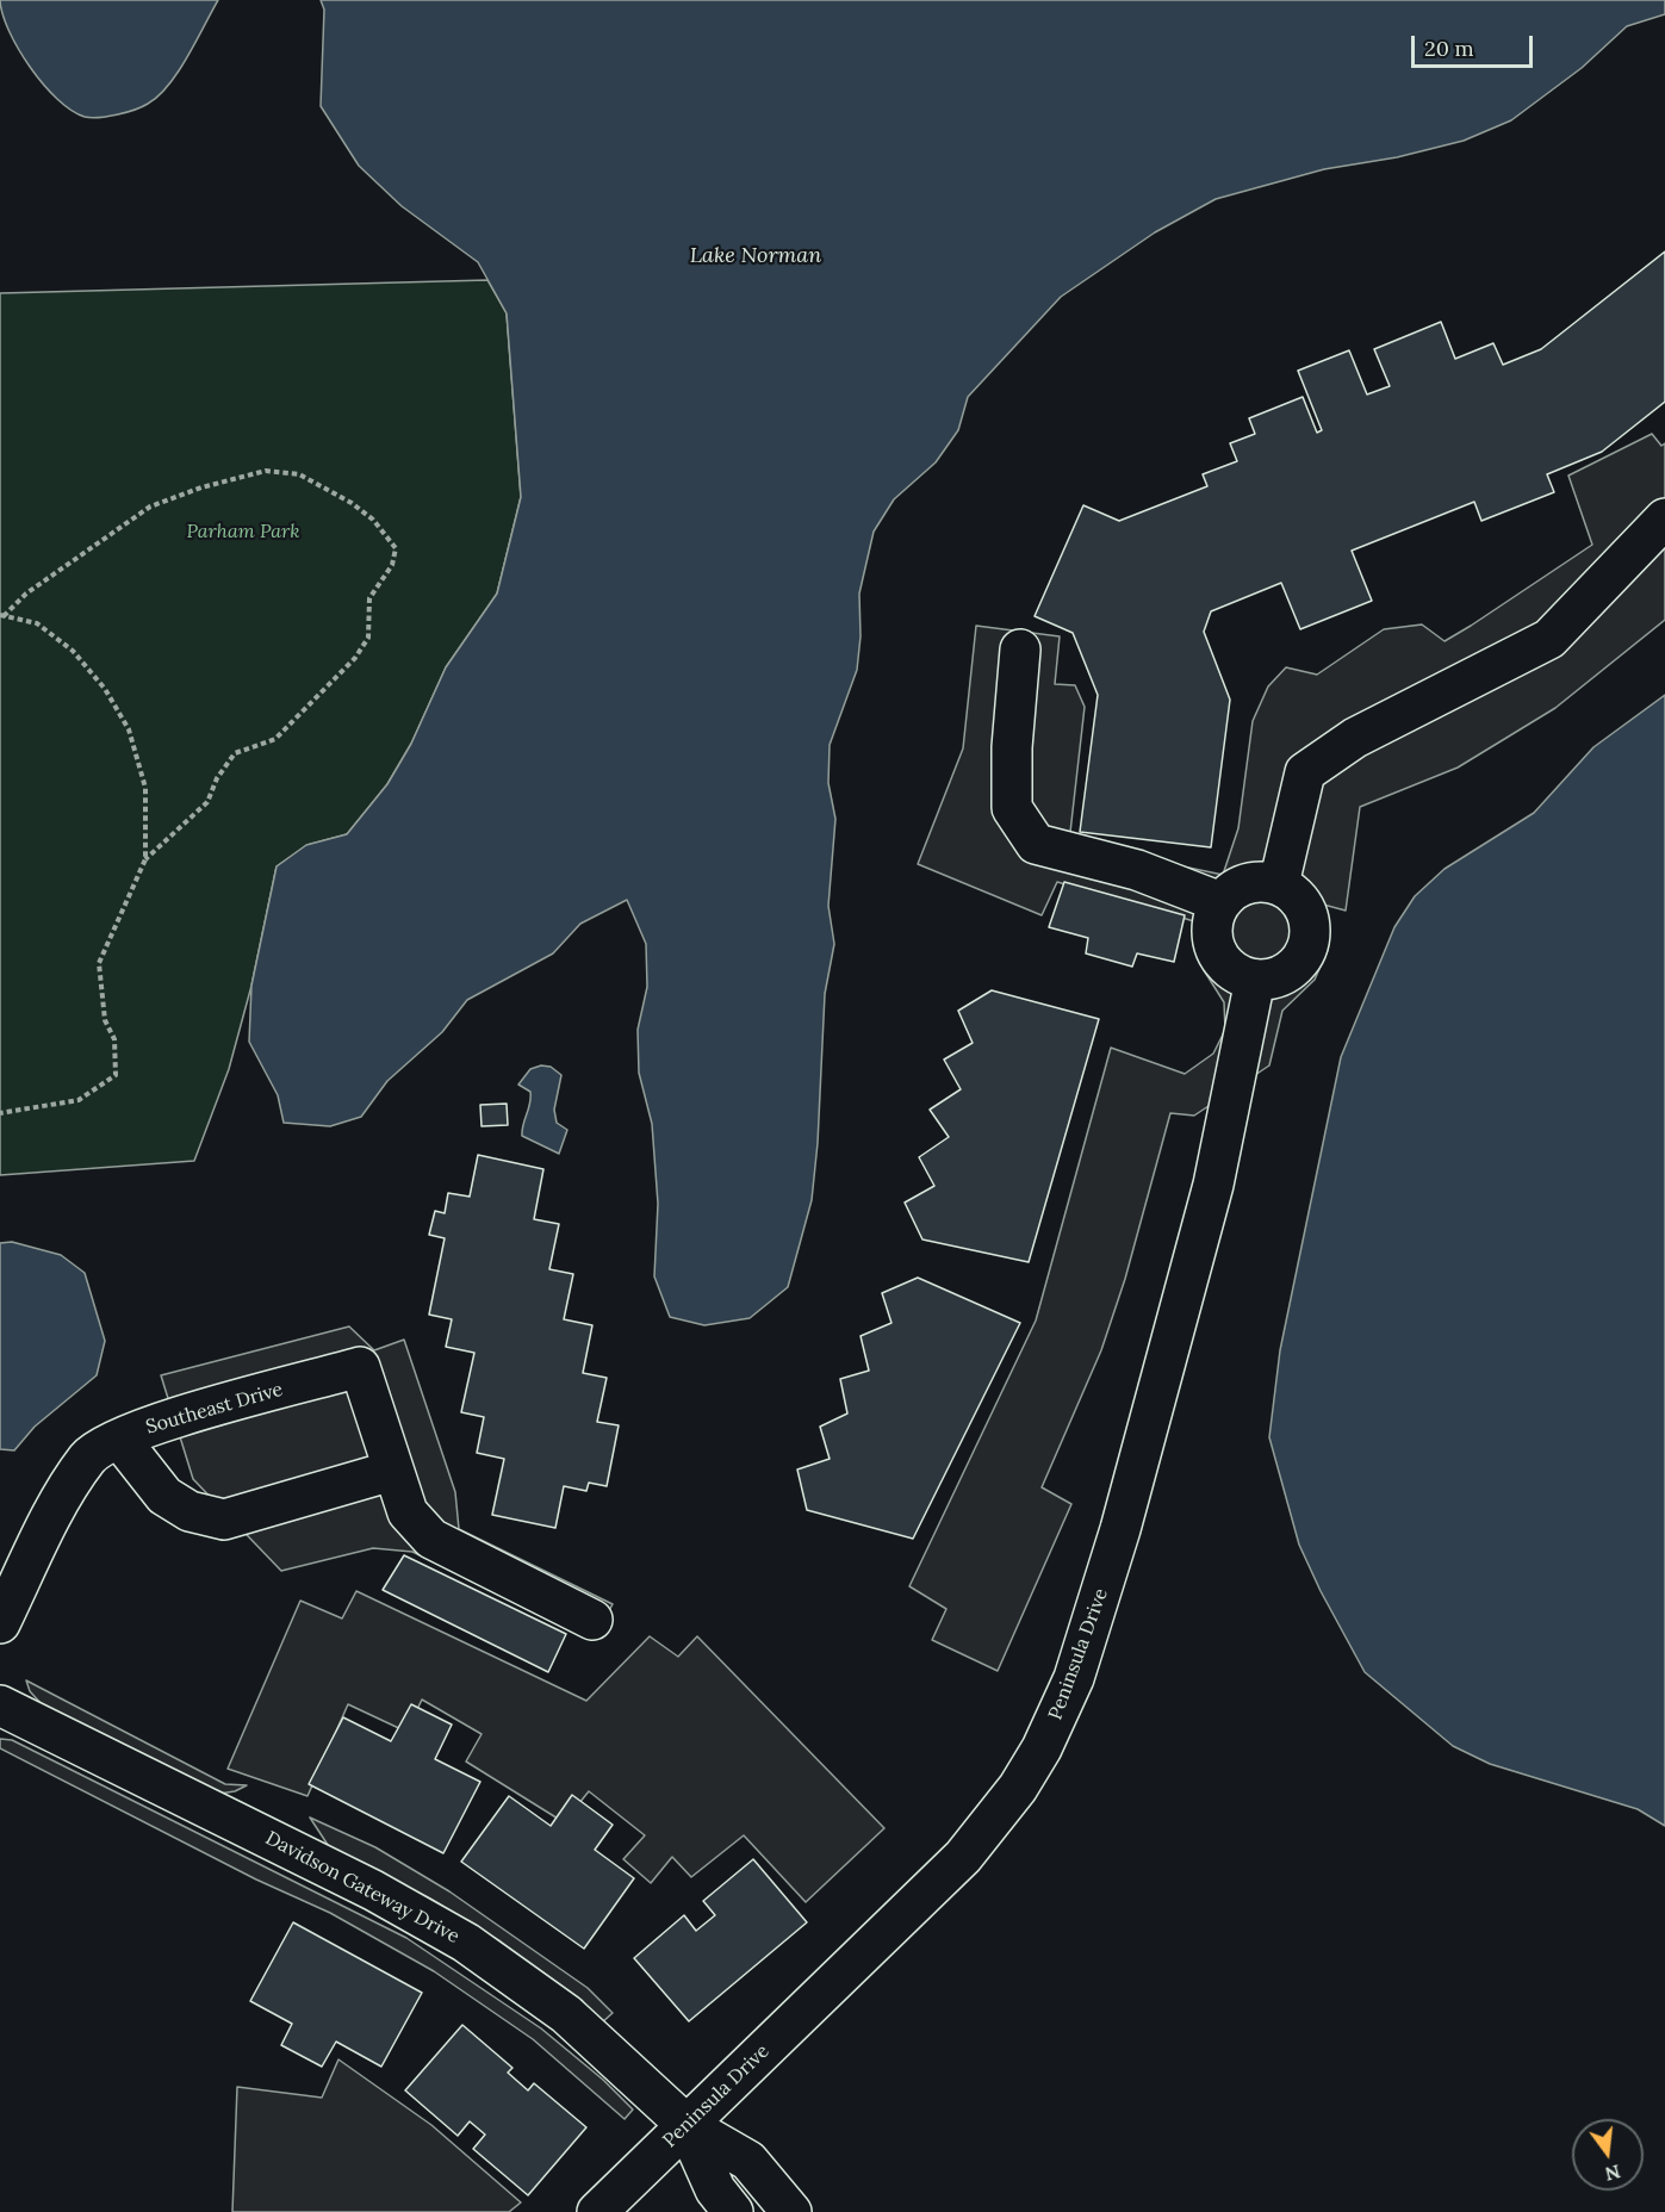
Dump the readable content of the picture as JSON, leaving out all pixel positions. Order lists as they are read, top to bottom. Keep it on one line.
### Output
{"streets":{"street":["Southeast Drive","Peninsula Drive","Davidson Gateway Drive"]},"crossings":[["Peninsula Drive","Davidson Gateway Drive"]],"water":["Lake Norman"],"parks":["Parham Park"],"scale_bar":"20 m","north":"bottom"}
